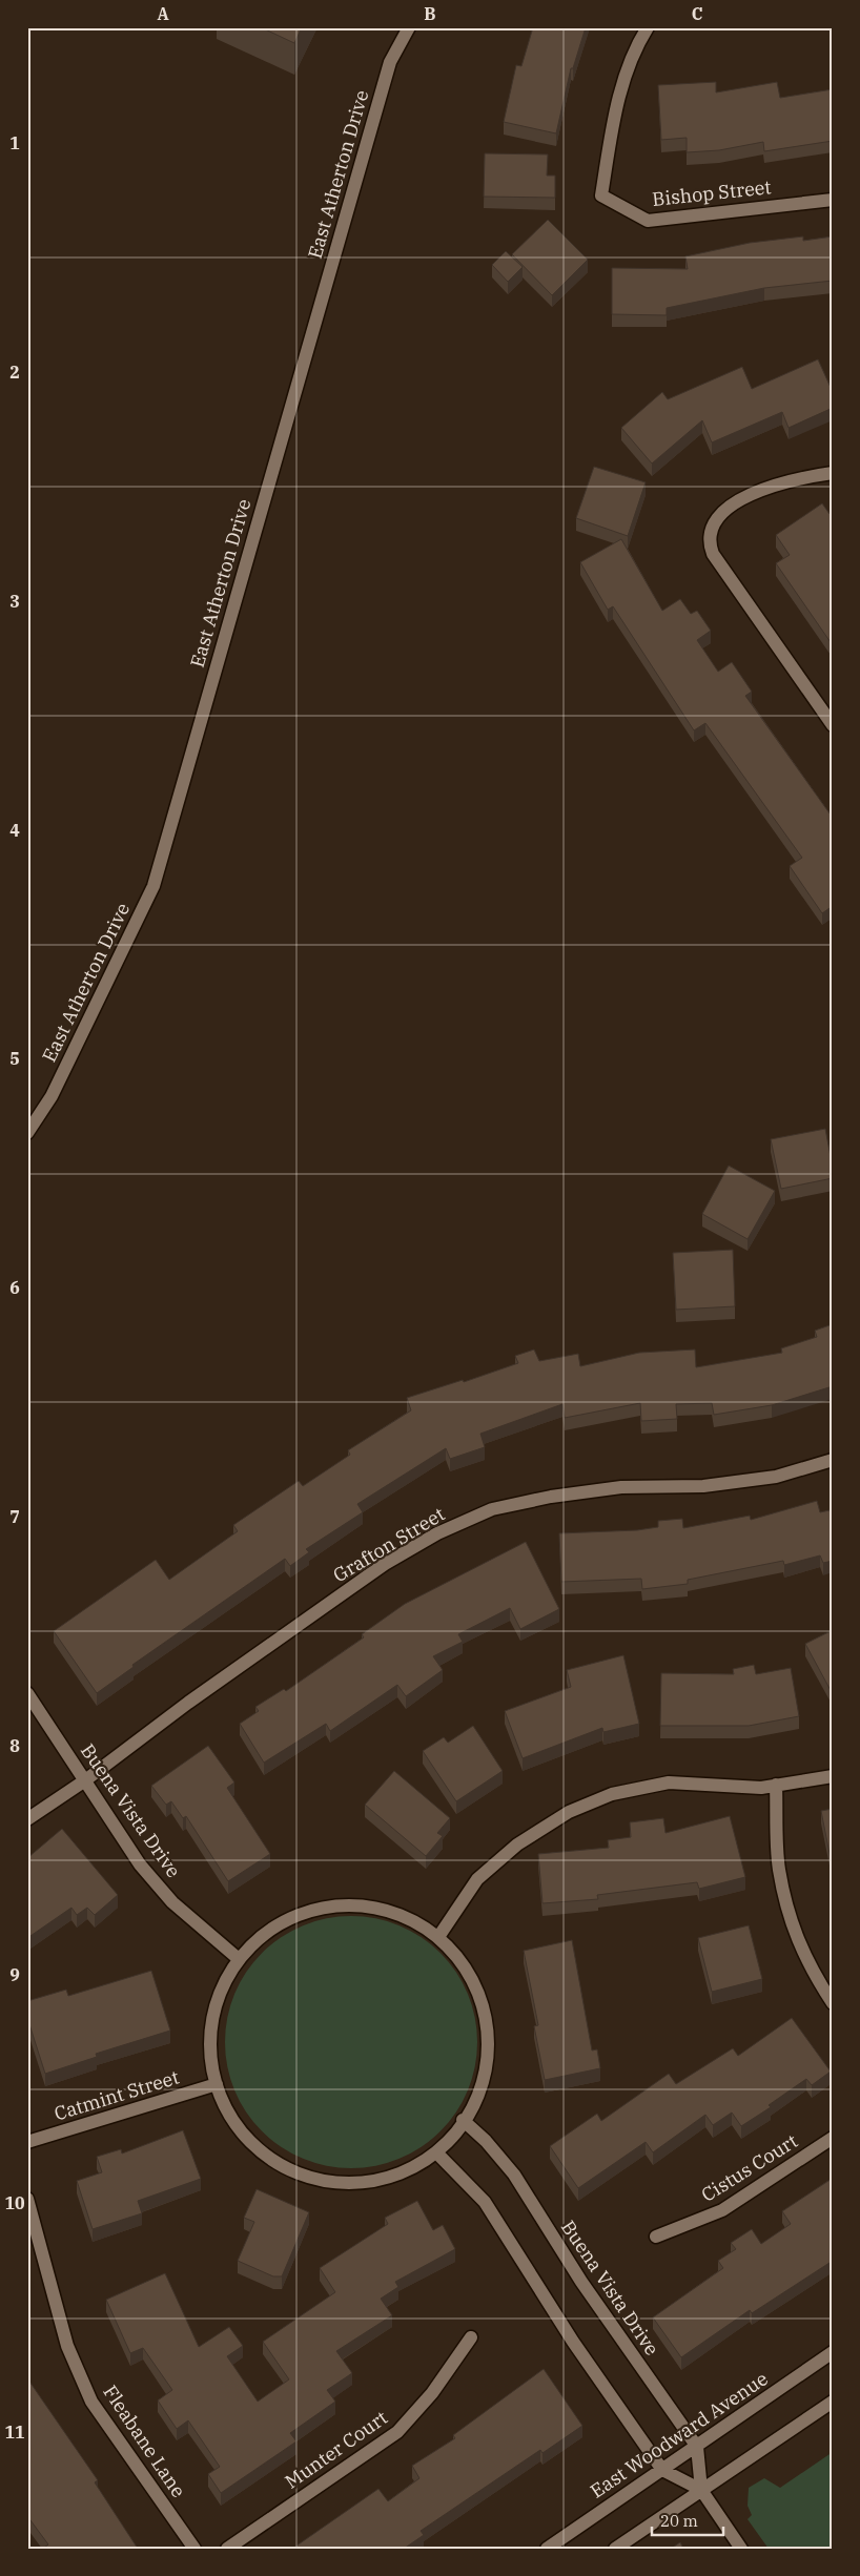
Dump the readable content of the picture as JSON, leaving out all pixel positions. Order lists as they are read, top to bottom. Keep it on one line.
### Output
{"streets":{"street":["East Atherton Drive","Bishop Street","Grafton Street","Buena Vista Drive","Catmint Street","Cistus Court","East Woodward Avenue","Fleabane Lane","Munter Court"]},"crossings":[["Grafton Street","Buena Vista Drive"],["Buena Vista Drive","East Woodward Avenue"]],"scale_bar":"20 m","grid":{"columns":["A","B","C"],"rows":["1","2","3","4","5","6","7","8","9","10","11"]}}
